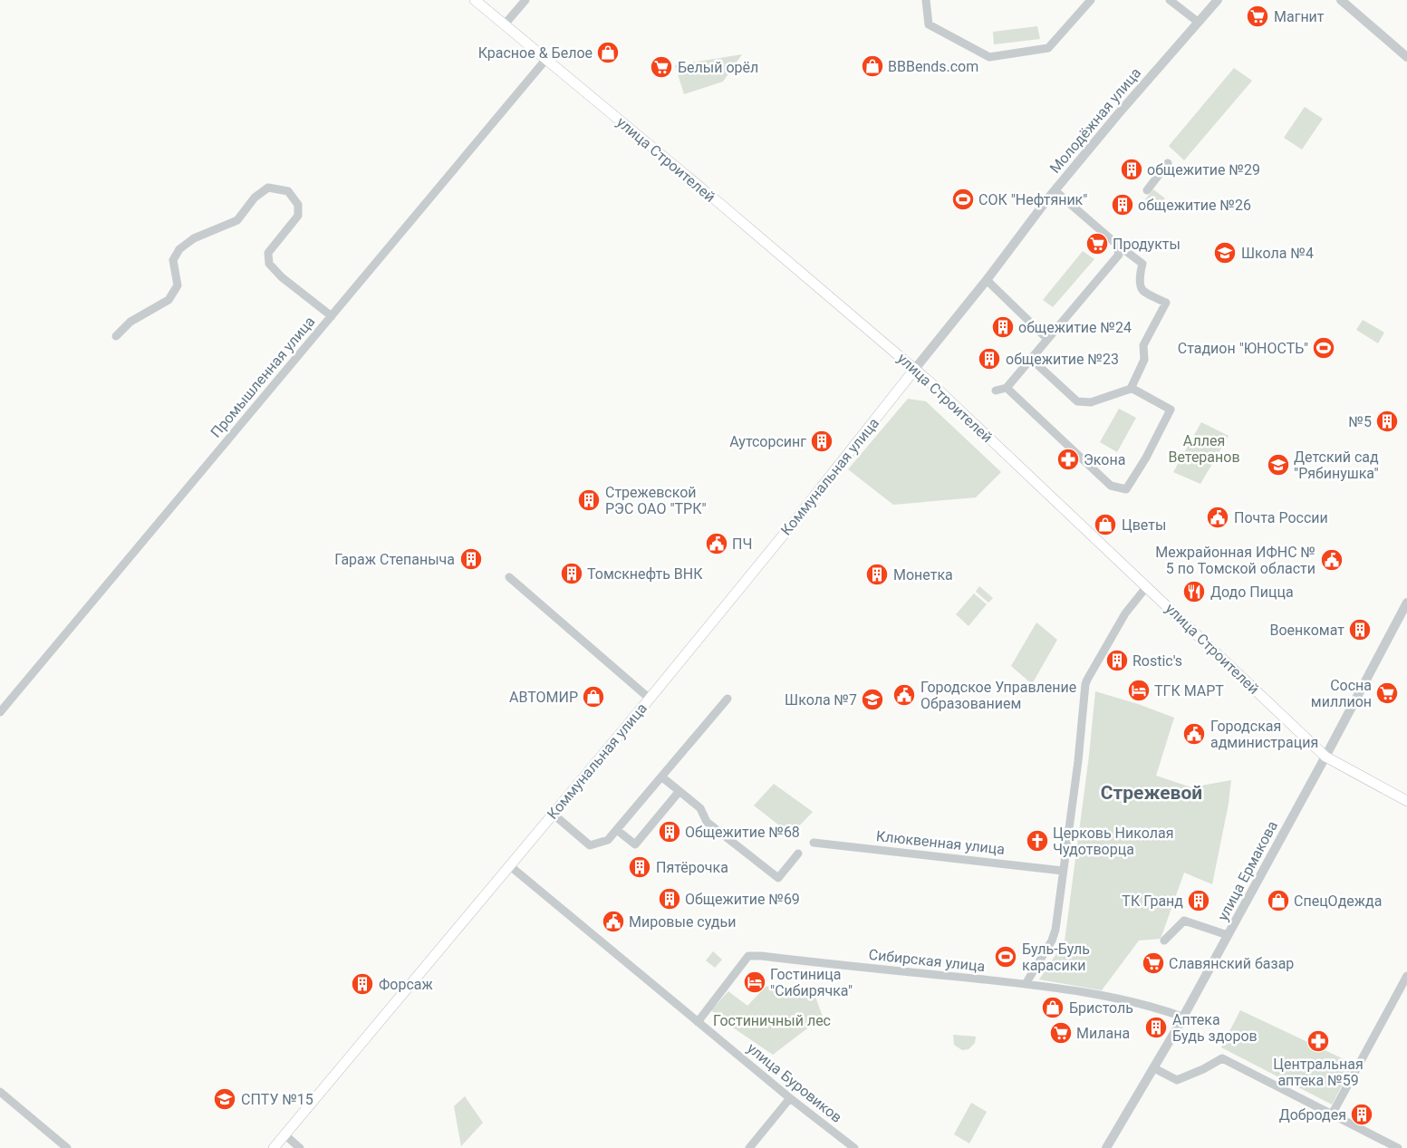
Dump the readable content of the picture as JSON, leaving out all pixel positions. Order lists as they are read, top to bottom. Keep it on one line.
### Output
{"streets":{"main road":["улица Строителей","Коммунальная улица"],"street":["Молодёжная улица","Промышленная улица","Клюквенная улица","улица Ермакова","Сибирская улица","улица Буровиков"]},"crossings":[["Молодёжная улица","улица Строителей"],["Молодёжная улица","Коммунальная улица"],["улица Строителей","Промышленная улица"],["улица Строителей","Коммунальная улица"],["улица Строителей","улица Ермакова"],["Коммунальная улица","улица Буровиков"],["улица Ермакова","Сибирская улица"],["Сибирская улица","улица Буровиков"]],"districts":["Стрежевой"],"parks":["Аллея Ветеранов","Гостиничный лес"],"places":{"supermarket":["Магнит","Белый орёл","Продукты","Сосна миллион","Славянский базар","Милана"],"shop":["Красное & Белое","BBBends.com","Цветы","АВТОМИР","СпецОдежда","Бристоль"],"building":["общежитие №29","общежитие №26","общежитие №24","общежитие №23","№5","Аутсорсинг","Стрежевской РЭС ОАО \"ТРК\"","Гараж Степаныча","Томскнефть ВНК","Монетка","Военкомат","Rostic's","Общежитие №68","Пятёрочка","Общежитие №69","ТК Гранд","Форсаж","Аптека Будь здоров","Добродея"],"sports":["СОК \"Нефтяник\"","Стадион \"ЮНОСТЬ\"","Буль-Буль карасики"],"school or university":["Школа №4","Детский сад \"Рябинушка\"","Школа №7","СПТУ №15"],"pharmacy":["Экона","Центральная аптека №59"],"public building":["Почта России","ПЧ","Межрайонная ИФНС № 5 по Томской области","Городское Управление Образованием","Городская администрация","Мировые судьи"],"restaurant":["Додо Пицца"],"hotel":["ТГК МАРТ","Гостиница \"Сибирячка\""],"church":["Церковь Николая Чудотворца"]}}
